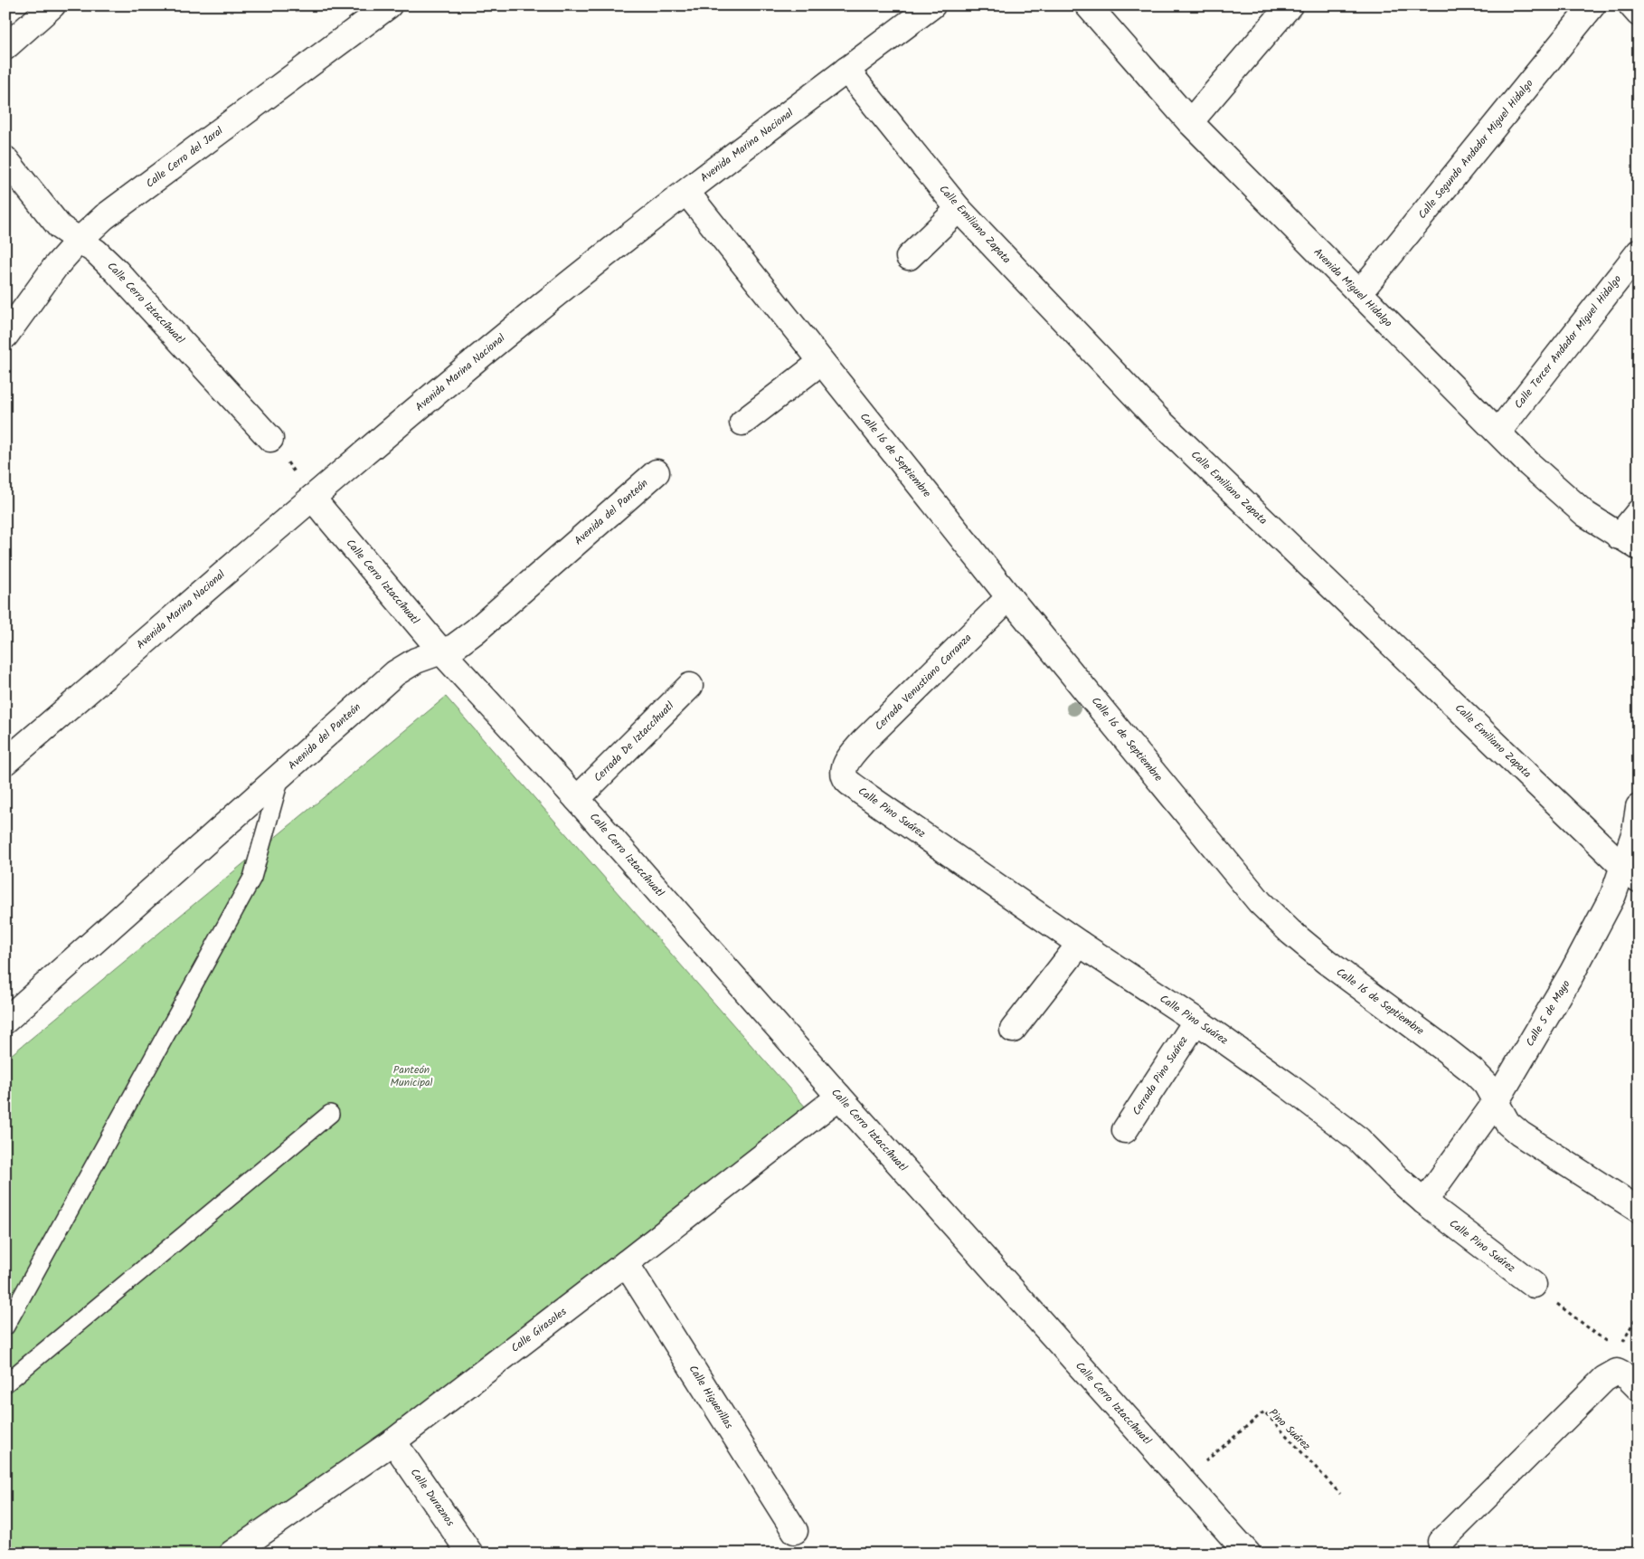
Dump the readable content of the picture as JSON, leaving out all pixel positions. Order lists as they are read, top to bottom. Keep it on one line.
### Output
{"streets":{"street":["Avenida Marina Nacional","Calle Segundo Andador Miguel Hidalgo","Calle Cerro del Jaral","Calle Emiliano Zapata","Avenida Miguel Hidalgo","Calle Cerro Iztaccíhuatl","Calle Tercer Andador Miguel Hidalgo","Calle 16 de Septiembre","Avenida del Panteón","Cerrada Venustiano Carranza","Cerrada De Iztaccíhuatl","Calle Pino Suárez","Calle 5 de Mayo","Cerrada Pino Suárez","Calle Girasoles","Calle Higuerillas","Calle Duraznos"],"path":["Pino Suárez"]},"crossings":[["Avenida Marina Nacional","Calle Emiliano Zapata"],["Avenida Marina Nacional","Calle Cerro Iztaccíhuatl"],["Avenida Marina Nacional","Calle 16 de Septiembre"],["Calle Segundo Andador Miguel Hidalgo","Avenida Miguel Hidalgo"],["Calle Cerro del Jaral","Calle Cerro Iztaccíhuatl"],["Calle Emiliano Zapata","Calle 5 de Mayo"],["Avenida Miguel Hidalgo","Calle Tercer Andador Miguel Hidalgo"],["Calle Cerro Iztaccíhuatl","Avenida del Panteón"],["Calle Cerro Iztaccíhuatl","Cerrada De Iztaccíhuatl"],["Calle Cerro Iztaccíhuatl","Calle Girasoles"],["Calle Cerro Iztaccíhuatl","Pino Suárez"],["Calle 16 de Septiembre","Cerrada Venustiano Carranza"],["Calle 16 de Septiembre","Calle 5 de Mayo"],["Cerrada Venustiano Carranza","Calle Pino Suárez"],["Calle Pino Suárez","Calle 5 de Mayo"],["Calle Pino Suárez","Cerrada Pino Suárez"],["Calle Girasoles","Calle Higuerillas"],["Calle Girasoles","Calle Duraznos"]],"parks":["Panteón Municipal"]}
